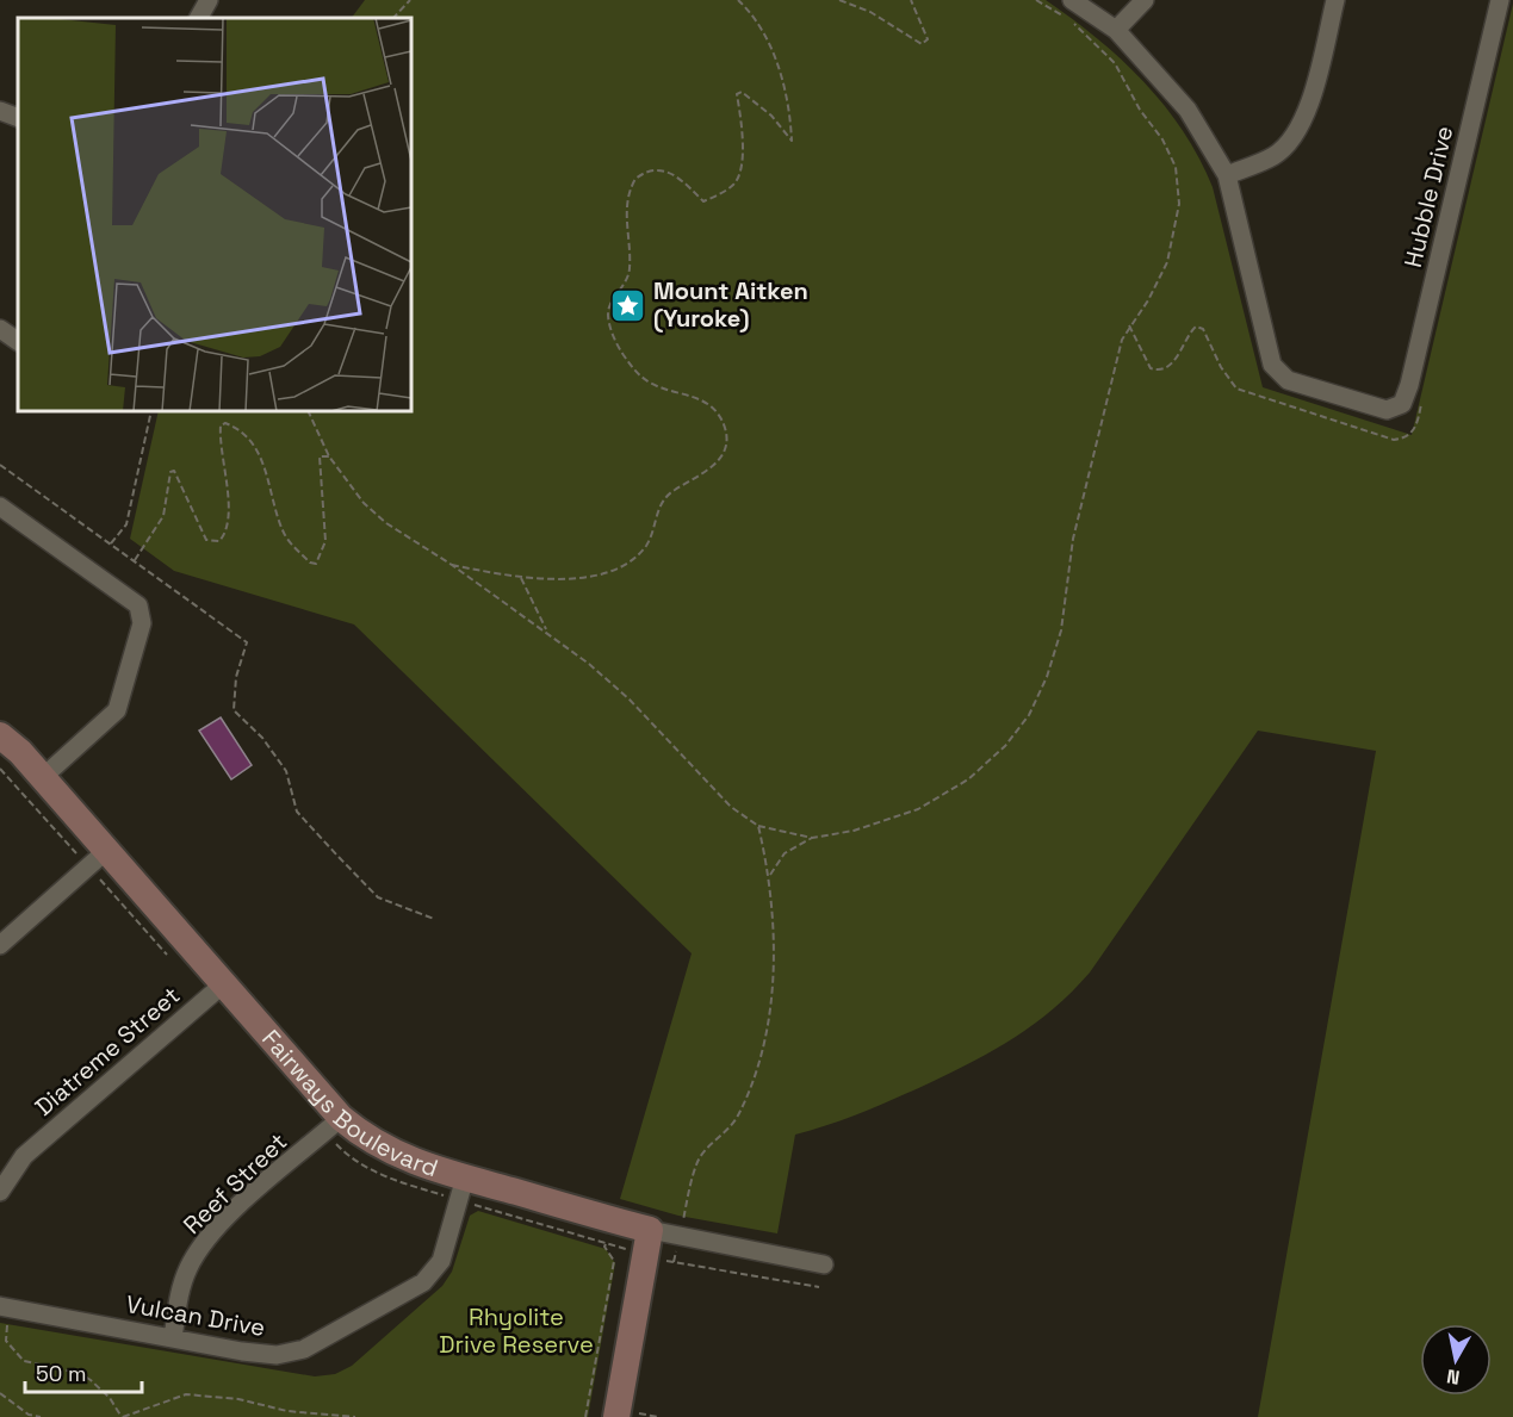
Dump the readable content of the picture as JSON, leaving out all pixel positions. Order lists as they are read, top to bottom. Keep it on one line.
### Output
{"streets":{"street":["Hubble Drive","Diatreme Street","Fairways Boulevard","Reef Street","Vulcan Drive"]},"crossings":[["Diatreme Street","Fairways Boulevard"],["Fairways Boulevard","Reef Street"],["Fairways Boulevard","Vulcan Drive"],["Reef Street","Vulcan Drive"]],"parks":["Rhyolite Drive Reserve"],"places":{"place":["Mount Aitken (Yuroke)"]},"scale_bar":"50 m","north":"bottom"}
